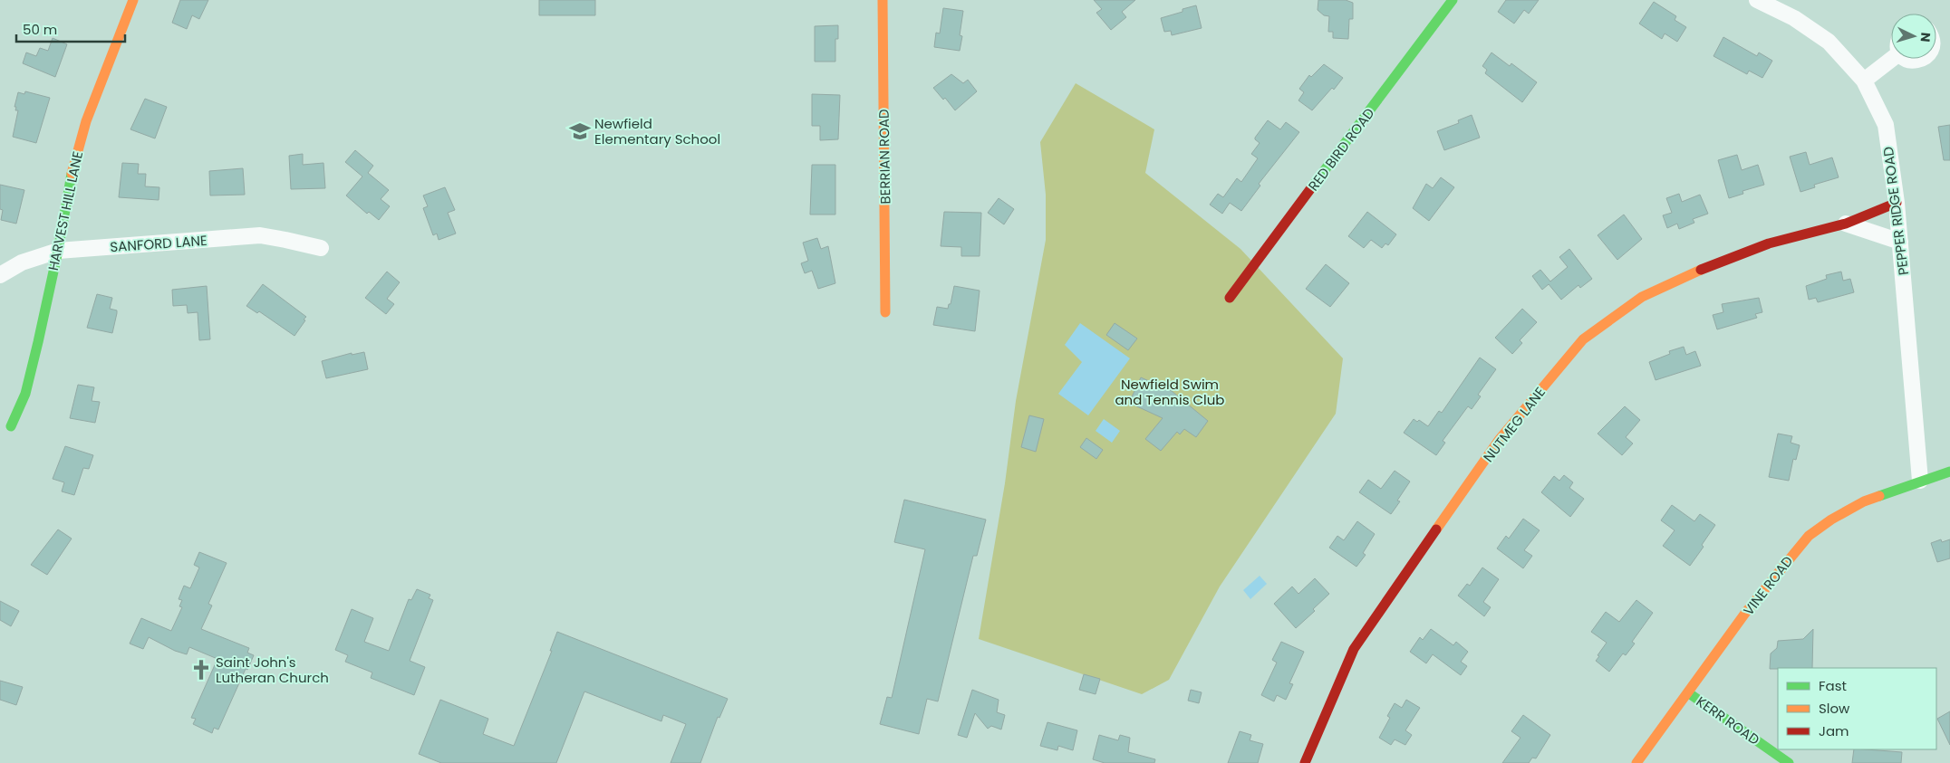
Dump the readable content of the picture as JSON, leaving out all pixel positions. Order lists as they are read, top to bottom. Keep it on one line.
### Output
{"streets":{"street":["RED BIRD ROAD","BERRIAN ROAD","HARVEST HILL LANE","PEPPER RIDGE ROAD","SANFORD LANE","NUTMEG LANE","VINE ROAD","KERR ROAD"]},"crossings":[["HARVEST HILL LANE","SANFORD LANE"],["PEPPER RIDGE ROAD","NUTMEG LANE"],["PEPPER RIDGE ROAD","VINE ROAD"],["VINE ROAD","KERR ROAD"]],"parks":["Newfield Swim and Tennis Club"],"places":{"school or university":["Newfield Elementary School"],"church":["Saint John's Lutheran Church"]},"legend":["Fast","Slow","Jam"],"scale_bar":"50 m","north":"right"}
